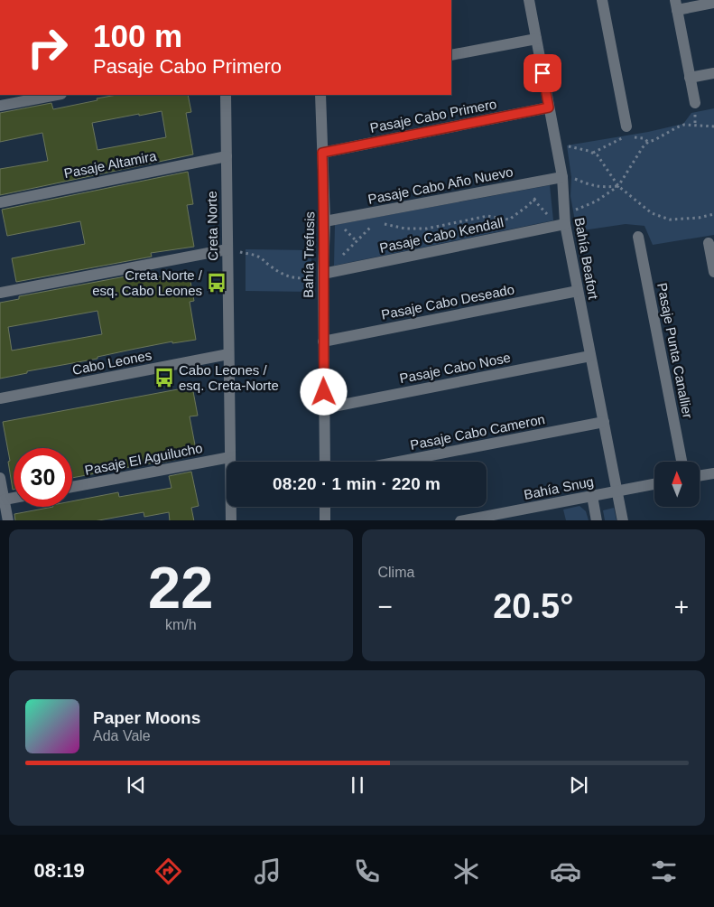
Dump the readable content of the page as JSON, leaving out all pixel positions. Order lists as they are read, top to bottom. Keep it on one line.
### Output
{"streets":{"street":["Pasaje Cabo Primero","Pasaje Altamira","Pasaje Cabo Año Nuevo","Creta Norte","Pasaje Cabo Kendall","Bahía Trefusis","Bahía Beafort","Pasaje Cabo Deseado","Pasaje Punta Canallier","Cabo Leones","Pasaje Cabo Nose","Pasaje Cabo Cameron","Pasaje El Aguilucho","Bahía Snug"]},"crossings":[["Pasaje Cabo Primero","Bahía Trefusis"],["Pasaje Cabo Primero","Bahía Beafort"],["Pasaje Altamira","Creta Norte"],["Pasaje Cabo Año Nuevo","Bahía Trefusis"],["Pasaje Cabo Año Nuevo","Bahía Beafort"],["Creta Norte","Cabo Leones"],["Creta Norte","Pasaje El Aguilucho"],["Pasaje Cabo Kendall","Bahía Trefusis"],["Pasaje Cabo Kendall","Bahía Beafort"],["Bahía Trefusis","Pasaje Cabo Deseado"],["Bahía Trefusis","Pasaje Cabo Nose"],["Bahía Beafort","Pasaje Cabo Deseado"],["Bahía Beafort","Pasaje Cabo Nose"],["Bahía Beafort","Pasaje Cabo Cameron"],["Bahía Beafort","Bahía Snug"]],"places":{"bus stop":["Creta Norte / esq. Cabo Leones","Cabo Leones / esq. Creta-Norte"]},"north":"top","page":{"turn":["100 m","Pasaje Cabo Primero"],"limit":"30","trip":"08:20 · 1 min · 220 m","tile":[["22","km/h"],"Clima"],"heat":["−","20.5°","+"],"song":["Paper Moons","Ada Vale"],"tabs":"08:19"}}
